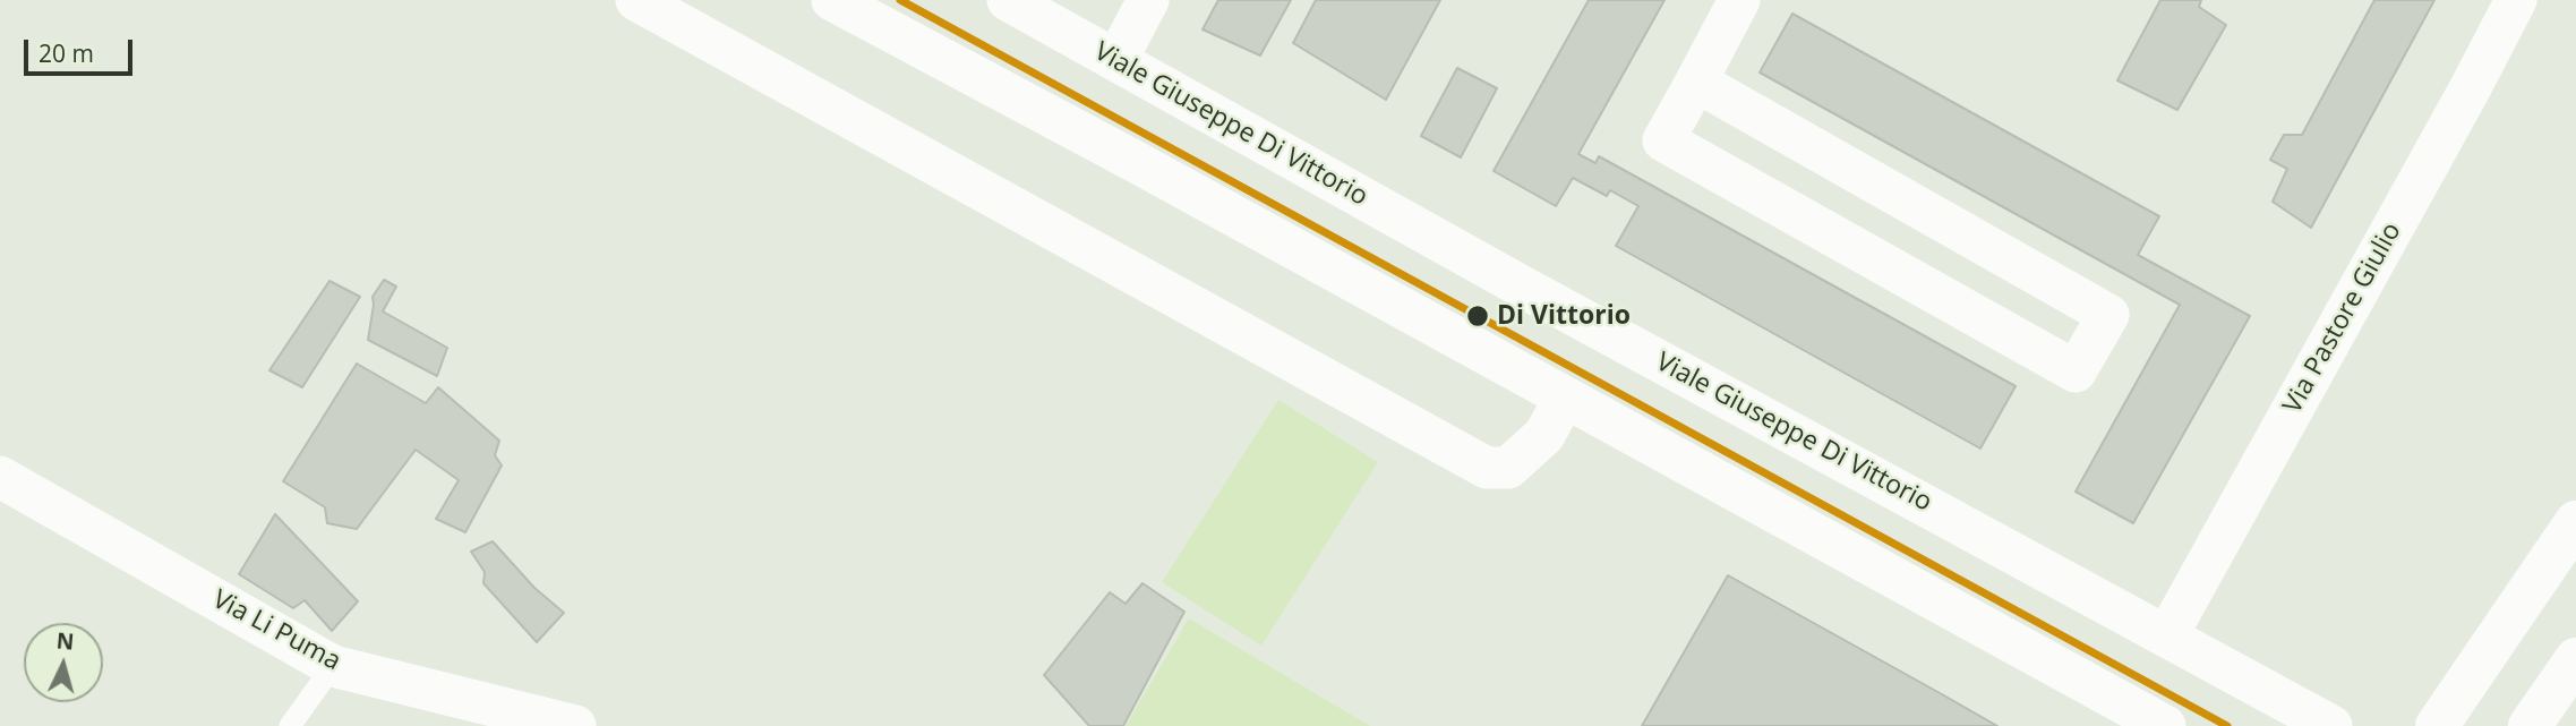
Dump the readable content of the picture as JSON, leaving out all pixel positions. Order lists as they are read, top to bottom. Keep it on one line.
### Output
{"streets":{"street":["Viale Giuseppe Di Vittorio","Via Pastore Giulio","Via Li Puma"]},"crossings":[["Viale Giuseppe Di Vittorio","Via Pastore Giulio"]],"places":["Di Vittorio"],"scale_bar":"20 m","north":"top"}
